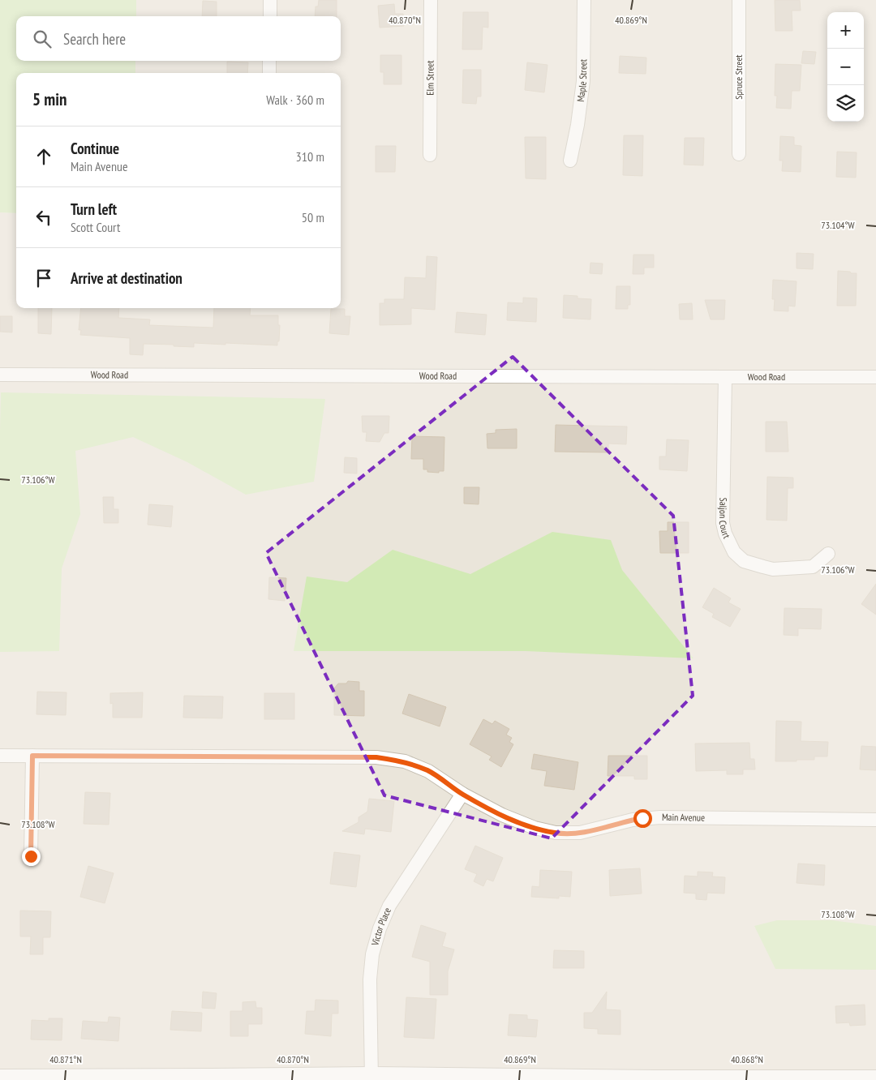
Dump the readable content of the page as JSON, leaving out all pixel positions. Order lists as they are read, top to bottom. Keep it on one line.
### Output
{"streets":{"street":["Elm Street","Spruce Street","Maple Street","Wood Road","Saljon Court","Main Avenue","Victor Place"]},"crossings":[["Wood Road","Saljon Court"],["Main Avenue","Victor Place"]],"page":{"map_buttons":["+","−"],"search":"Search here","heading":["5 min","Walk · 360 m"],"list":[["Continue","Main Avenue","310 m"],["Turn left","Scott Court","50 m"],"Arrive at destination"]},"coordinates":["40.870°N","40.869°N","73.104°W","73.106°W","73.108°W","40.871°N","40.868°N"]}
